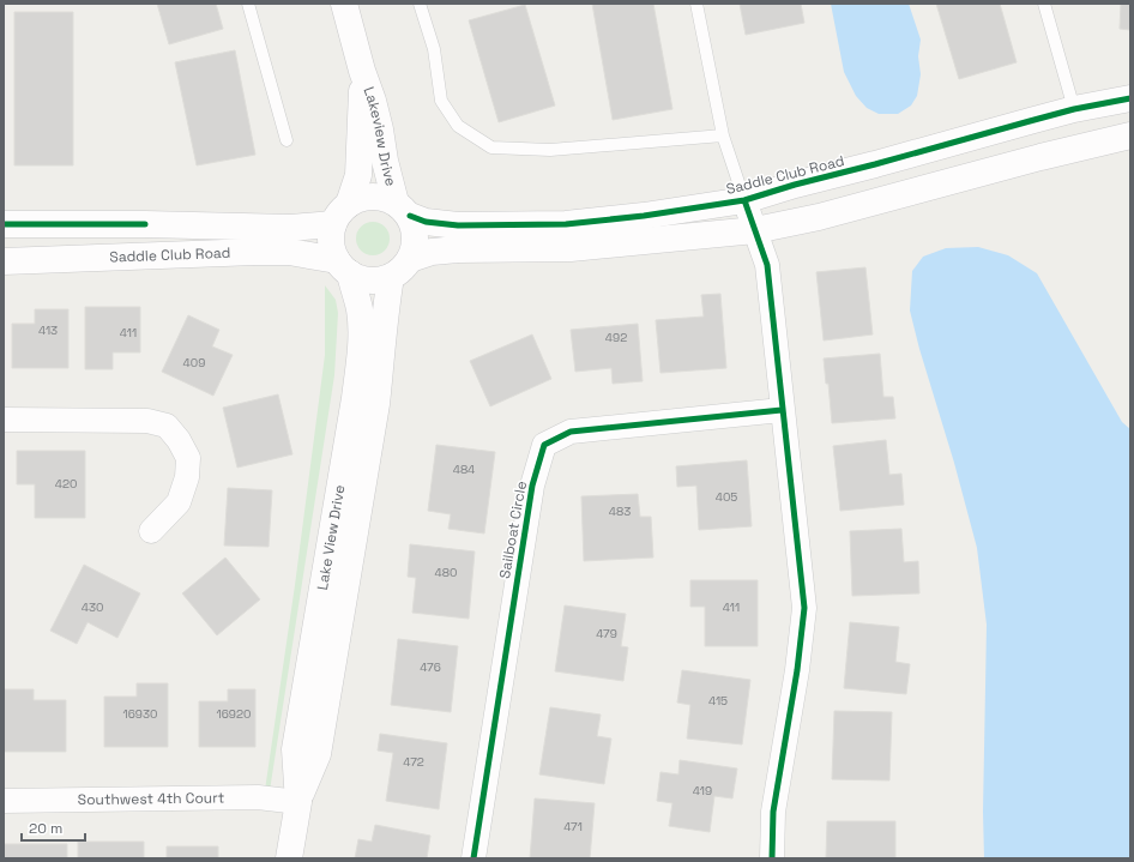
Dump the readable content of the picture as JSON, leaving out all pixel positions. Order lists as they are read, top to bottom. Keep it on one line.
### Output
{"streets":{"street":["Lakeview Drive","Saddle Club Road","Sailboat Circle","Lake View Drive","Southwest 4th Court"]},"crossings":[["Lakeview Drive","Saddle Club Road"],["Lakeview Drive","Lake View Drive"],["Saddle Club Road","Lake View Drive"],["Lake View Drive","Southwest 4th Court"]],"house_numbers":["413","411","492","409","484","420","405","483","480","430","411","479","476","415","16930","16920","472","419","471"],"scale_bar":"20 m"}
